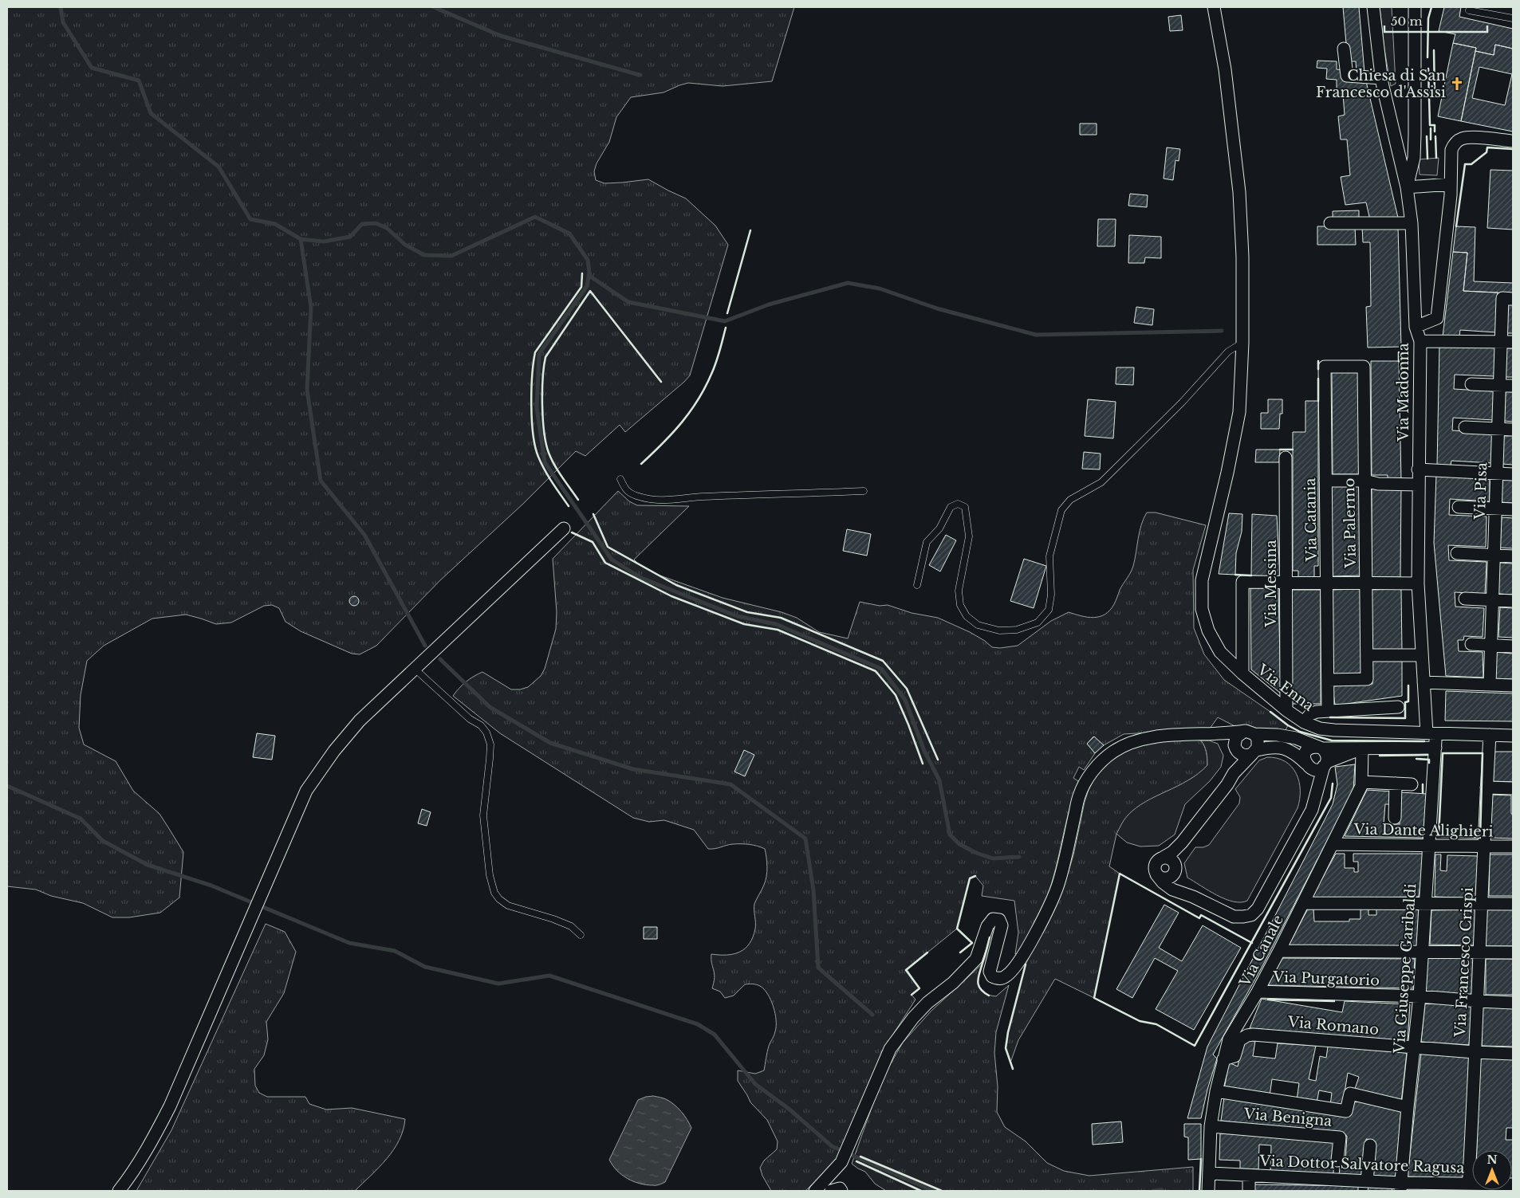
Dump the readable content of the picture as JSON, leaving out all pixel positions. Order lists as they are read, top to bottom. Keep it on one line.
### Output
{"streets":{"street":["Via Madonna","Via Pisa","Via Catania","Via Palermo","Via Messina","Via Enna","Via Dante Alighieri","Via Canale","Via Francesco Crispi","Via Giuseppe Garibaldi","Via Purgatorio","Via Romano","Via Benigna","Via Dottor Salvatore Ragusa"]},"crossings":[["Via Madonna","Via Enna"],["Via Madonna","Via Giuseppe Garibaldi"],["Via Catania","Via Palermo"],["Via Messina","Via Enna"],["Via Enna","Via Francesco Crispi"],["Via Dante Alighieri","Via Canale"],["Via Dante Alighieri","Via Francesco Crispi"],["Via Dante Alighieri","Via Giuseppe Garibaldi"],["Via Canale","Via Purgatorio"],["Via Canale","Via Romano"],["Via Canale","Via Benigna"],["Via Canale","Via Dottor Salvatore Ragusa"],["Via Francesco Crispi","Via Purgatorio"],["Via Francesco Crispi","Via Romano"],["Via Francesco Crispi","Via Dottor Salvatore Ragusa"],["Via Giuseppe Garibaldi","Via Purgatorio"],["Via Giuseppe Garibaldi","Via Romano"],["Via Giuseppe Garibaldi","Via Dottor Salvatore Ragusa"]],"places":{"church":["Chiesa di San Francesco d'Assisi"]},"scale_bar":"50 m","north":"top"}
